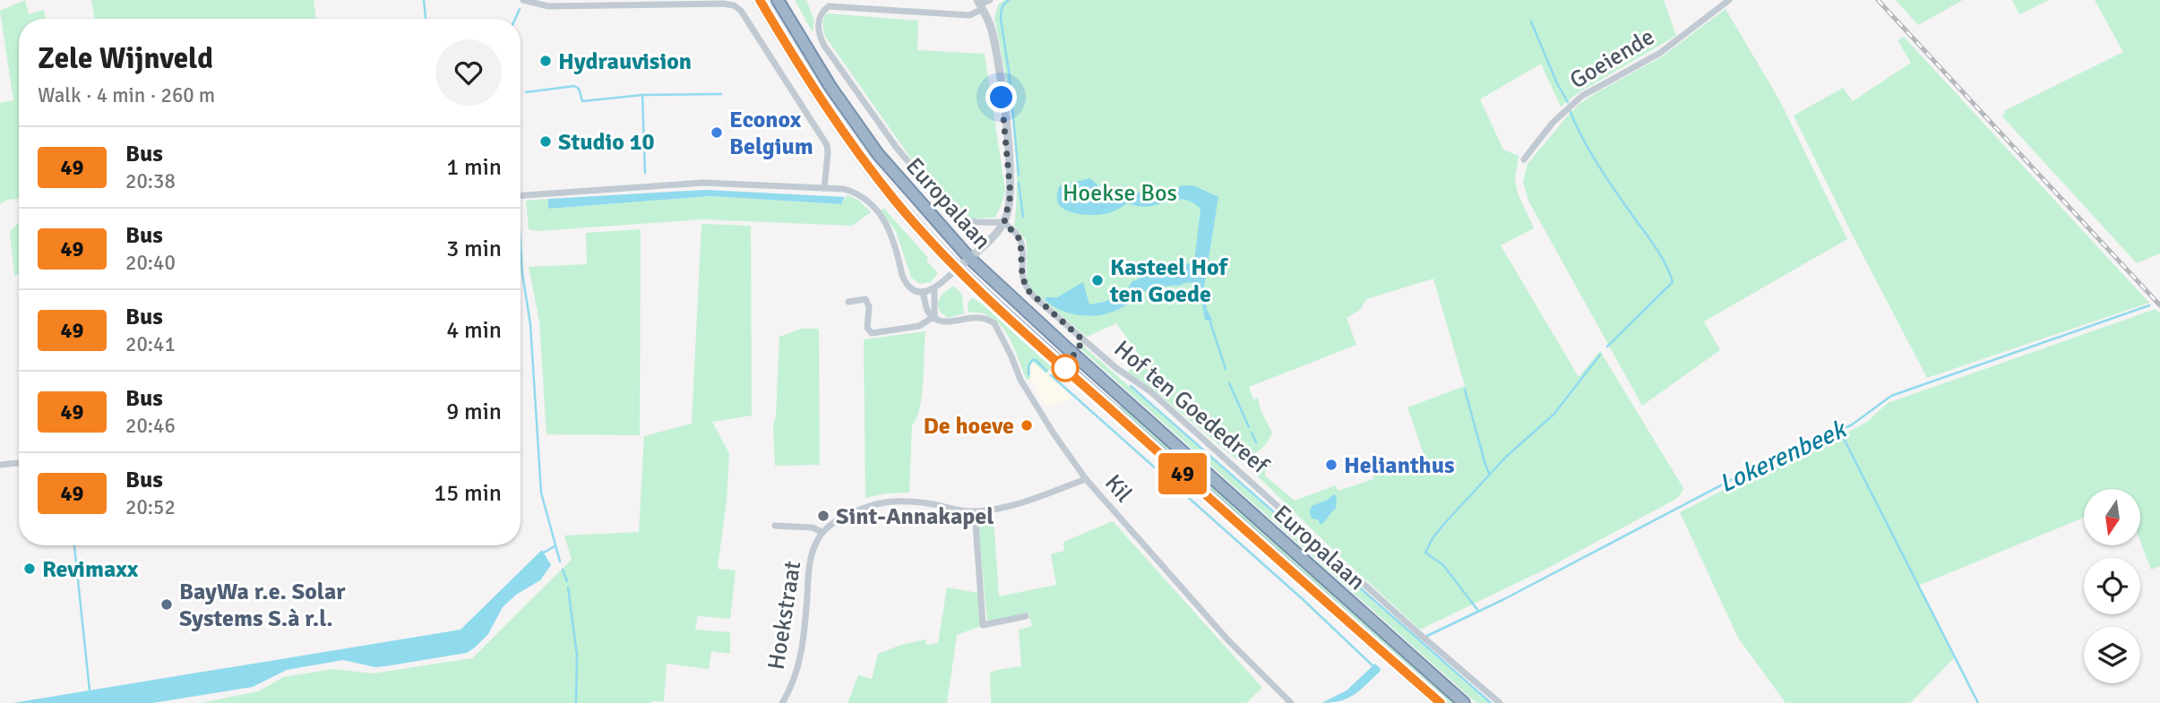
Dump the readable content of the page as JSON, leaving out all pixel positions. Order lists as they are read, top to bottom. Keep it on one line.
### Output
{"streets":{"highway":["Europalaan"],"street":["Goeiende","Hof ten Goededreef","Kil","Hoekstraat"]},"crossings":[["Kil","Hoekstraat"]],"water":["Lokerenbeek"],"parks":["Hoekse Bos"],"places":["Hydrauvision","Econox Belgium","Studio 10","Kasteel Hof ten Goede","De hoeve","Helianthus","Sint-Annakapel","Revimaxx","BayWa r.e. Solar Systems S.à r.l."],"lines":["bus line 49"],"north":"bottom","page":{"on_map":"49","heading":["Zele Wijnveld","Walk · 4 min · 260 m"],"list":[{"mark":"49","name":"Bus","note":"20:38","value":"1 min"},{"mark":"49","name":"Bus","note":"20:40","value":"3 min"},{"mark":"49","name":"Bus","note":"20:41","value":"4 min"},{"mark":"49","name":"Bus","note":"20:46","value":"9 min"},{"mark":"49","name":"Bus","note":"20:52","value":"15 min"}]}}
